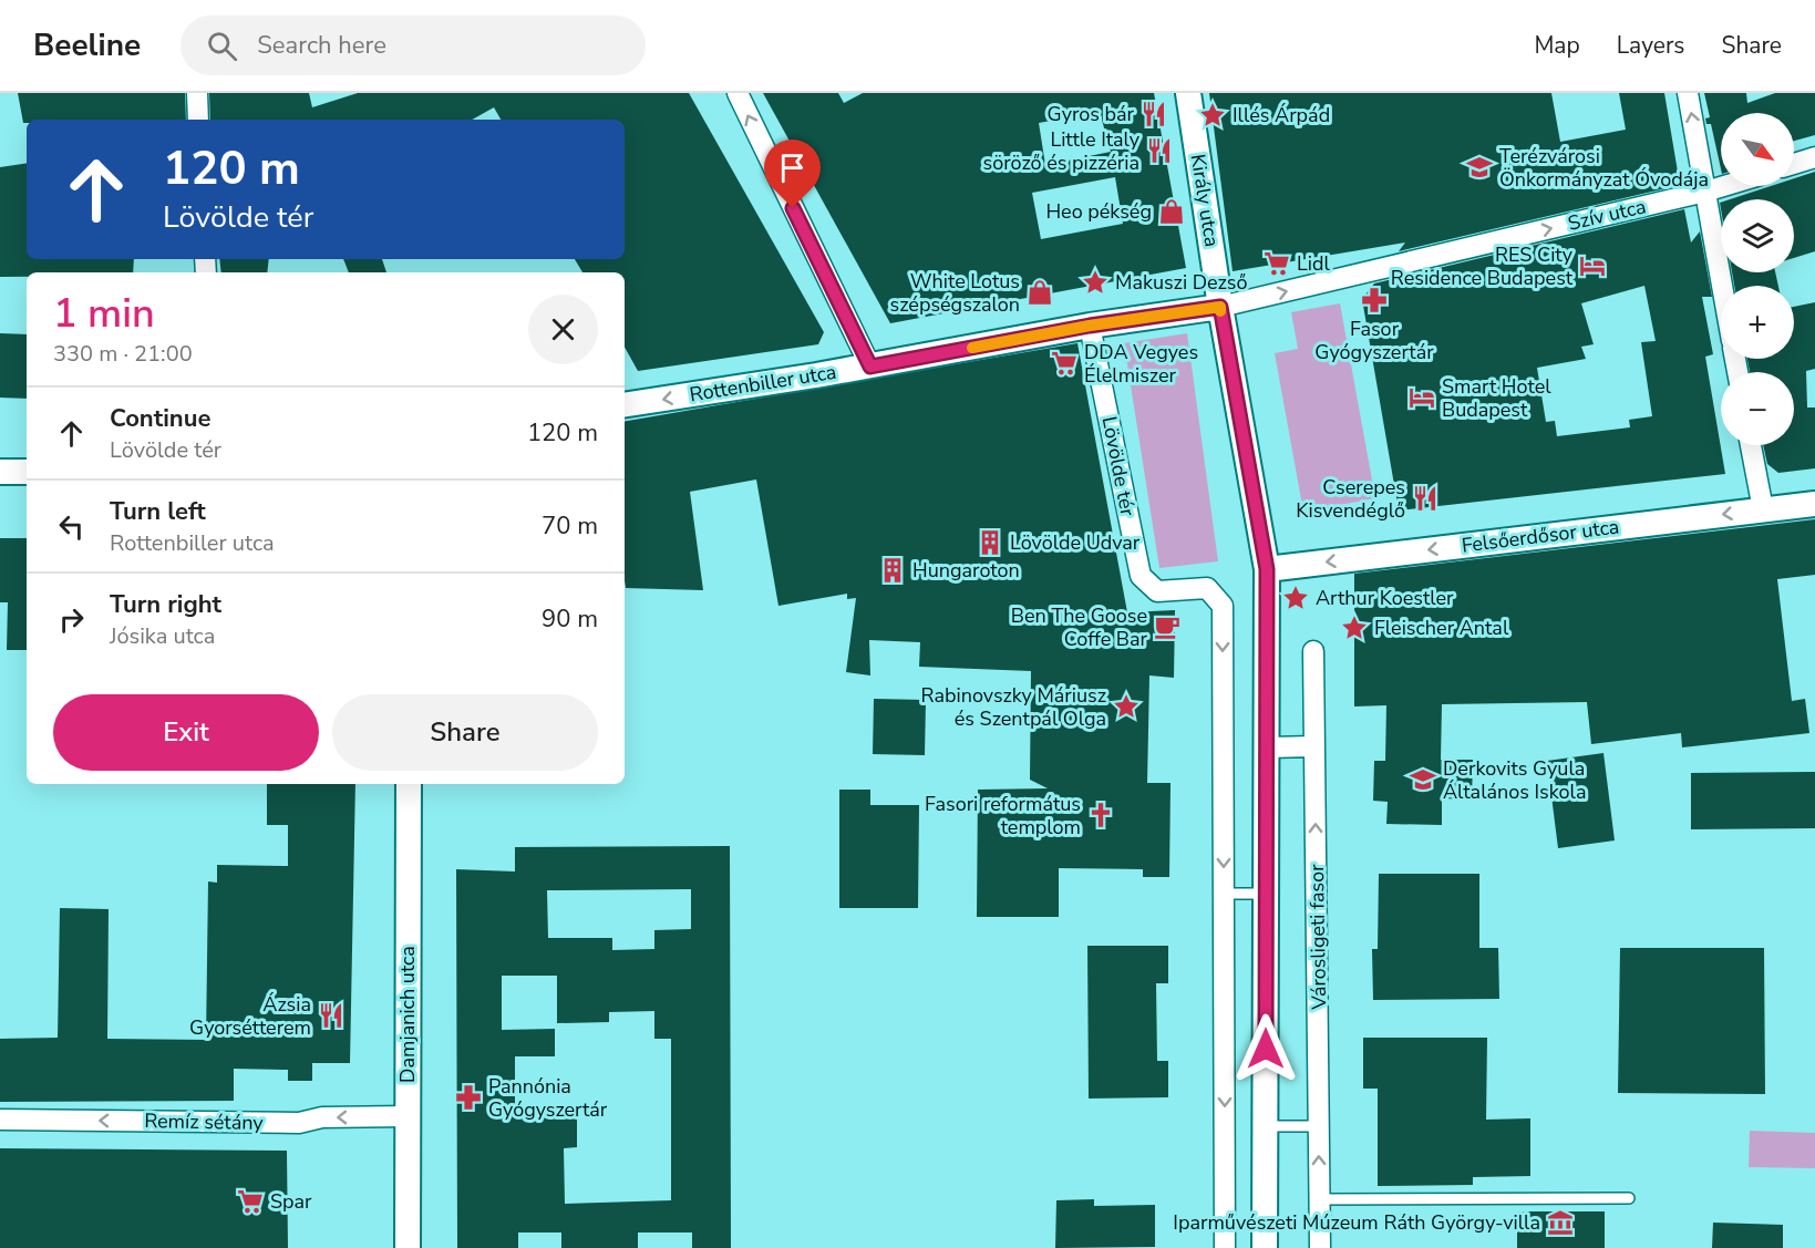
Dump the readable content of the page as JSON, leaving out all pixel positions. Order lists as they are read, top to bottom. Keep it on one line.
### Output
{"streets":{"street":["Király utca","Szív utca","Rottenbiller utca","Lövölde tér","Felsőerdősor utca","Városligeti fasor","Damjanich utca","Remíz sétány"]},"crossings":[["Király utca","Szív utca"],["Király utca","Rottenbiller utca"],["Szív utca","Rottenbiller utca"],["Rottenbiller utca","Lövölde tér"],["Damjanich utca","Remíz sétány"]],"one_way":["Szív utca","Rottenbiller utca","Felsőerdősor utca","Remíz sétány"],"places":{"restaurant":["Gyros bár","Little Italy söröző és pizzéria","Cserepes Kisvendéglő","Ázsia Gyorsétterem"],"place":["Illés Árpád","Makuszi Dezső","Arthur Koestler","Fleischer Antal","Rabinovszky Máriusz és Szentpál Olga"],"school or university":["Terézvárosi Önkormányzat Óvodája","Derkovits Gyula Általános Iskola"],"shop":["Heo pékség","White Lotus szépségszalon"],"supermarket":["Lidl","DDA Vegyes Élelmiszer","Spar"],"hotel":["RES City Residence Budapest","Smart Hotel Budapest"],"pharmacy":["Fasor Gyógyszertár","Pannónia Gyógyszertár"],"building":["Lövölde Udvar","Hungaroton"],"cafe":["Ben The Goose Coffe Bar"],"church":["Fasori református templom"],"museum":["Iparművészeti Múzeum Ráth György-villa"]},"north":"bottom right","page":{"header":"Beeline","search":"Search here","nav":["Map","Layers","Share"],"map_buttons":["+","−"],"turn":["120 m","Lövölde tér"],"heading":["1 min","330 m · 21:00"],"list":[{"name":"Continue","note":"Lövölde tér","value":"120 m"},{"name":"Turn left","note":"Rottenbiller utca","value":"70 m"},{"name":"Turn right","note":"Jósika utca","value":"90 m"}],"buttons":["Exit","Share"]}}
